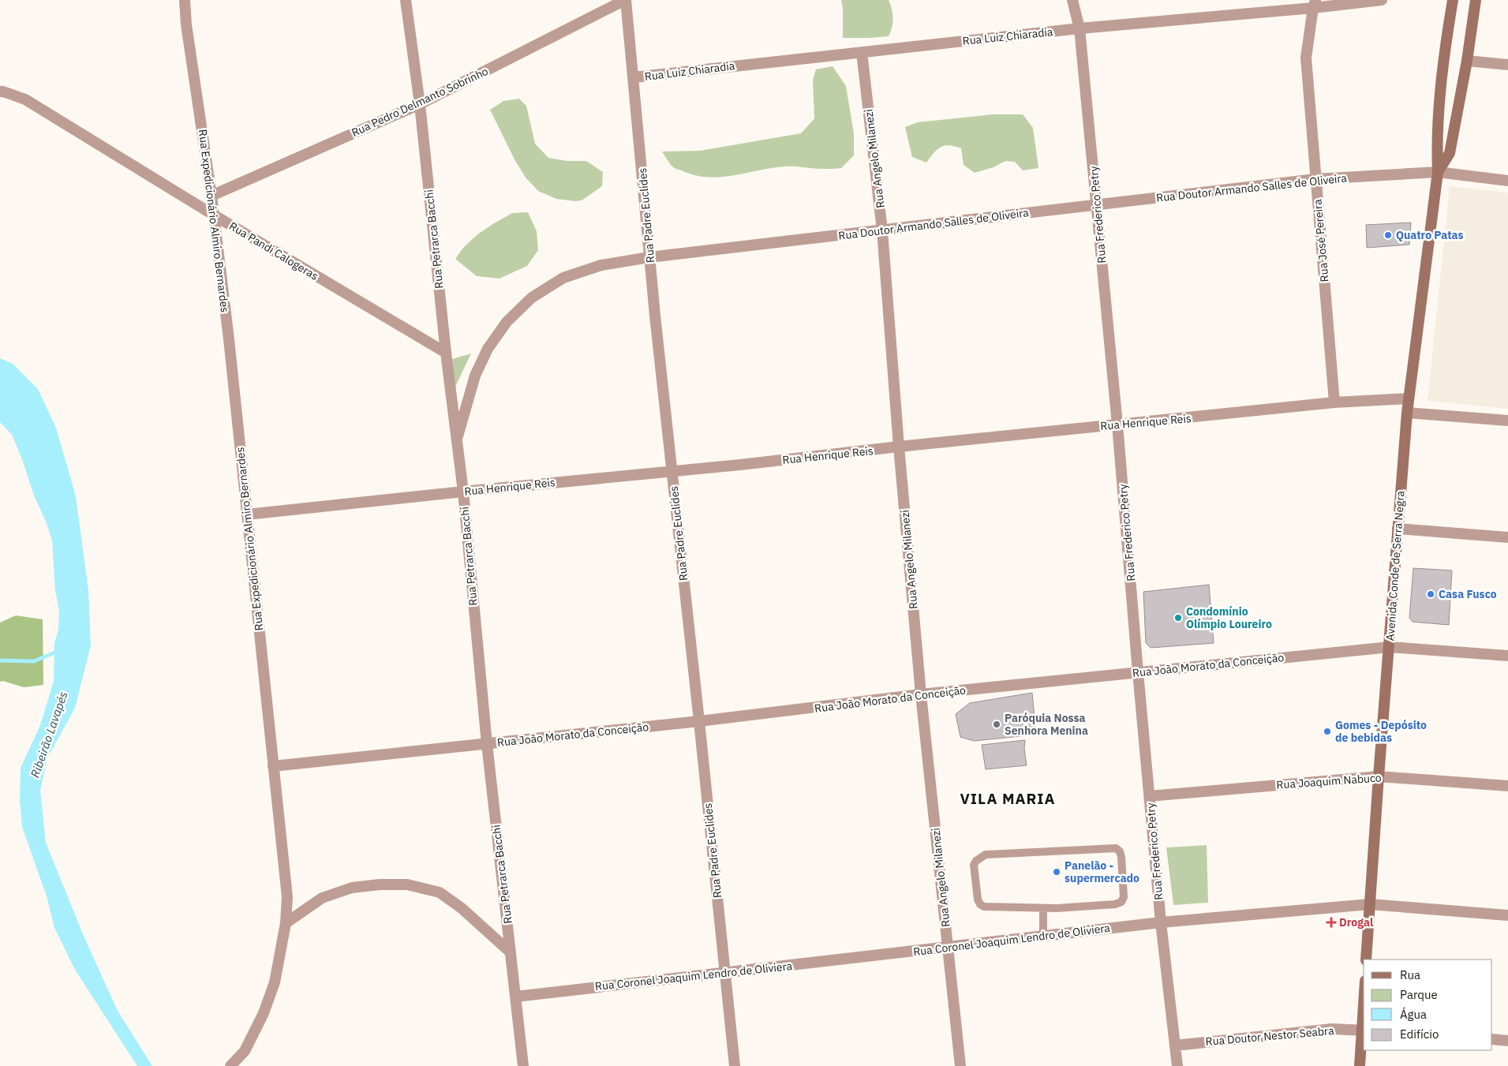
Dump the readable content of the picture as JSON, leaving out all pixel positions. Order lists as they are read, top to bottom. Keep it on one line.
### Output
{"streets":{"main road":["Avenida Conde de Serra Negra"],"street":["Rua Luiz Chiaradia","Rua Pedro Delmanto Sobrinho","Rua Angelo Milanezi","Rua Doutor Armando Salles de Oliveira","Rua Frederico Petry","Rua Padre Euclides","Rua Expedicionário Almiro Bernardes","Rua Petrarca Bacchi","Rua José Pereira","Rua Pandi Calogeras","Rua Henrique Reis","Rua João Morato da Conceição","Rua Joaquim Nabuco","Rua Coronel Joaquim Lendro de Oliviera","Rua Doutor Nestor Seabra"]},"crossings":[["Rua Luiz Chiaradia","Rua Angelo Milanezi"],["Rua Luiz Chiaradia","Rua Frederico Petry"],["Rua Luiz Chiaradia","Rua Padre Euclides"],["Rua Luiz Chiaradia","Rua José Pereira"],["Rua Pedro Delmanto Sobrinho","Rua Padre Euclides"],["Rua Pedro Delmanto Sobrinho","Rua Expedicionário Almiro Bernardes"],["Rua Pedro Delmanto Sobrinho","Rua Petrarca Bacchi"],["Rua Angelo Milanezi","Rua Doutor Armando Salles de Oliveira"],["Rua Angelo Milanezi","Rua Henrique Reis"],["Rua Angelo Milanezi","Rua João Morato da Conceição"],["Rua Angelo Milanezi","Rua Coronel Joaquim Lendro de Oliviera"],["Rua Doutor Armando Salles de Oliveira","Rua Frederico Petry"],["Rua Doutor Armando Salles de Oliveira","Rua Padre Euclides"],["Rua Doutor Armando Salles de Oliveira","Rua Petrarca Bacchi"],["Rua Doutor Armando Salles de Oliveira","Rua José Pereira"],["Rua Doutor Armando Salles de Oliveira","Avenida Conde de Serra Negra"],["Rua Frederico Petry","Rua Henrique Reis"],["Rua Frederico Petry","Rua João Morato da Conceição"],["Rua Frederico Petry","Rua Joaquim Nabuco"],["Rua Frederico Petry","Rua Coronel Joaquim Lendro de Oliviera"],["Rua Frederico Petry","Rua Doutor Nestor Seabra"],["Rua Padre Euclides","Rua Henrique Reis"],["Rua Padre Euclides","Rua João Morato da Conceição"],["Rua Padre Euclides","Rua Coronel Joaquim Lendro de Oliviera"],["Rua Expedicionário Almiro Bernardes","Rua Pandi Calogeras"],["Rua Expedicionário Almiro Bernardes","Rua Henrique Reis"],["Rua Expedicionário Almiro Bernardes","Rua João Morato da Conceição"],["Rua Petrarca Bacchi","Rua Pandi Calogeras"],["Rua Petrarca Bacchi","Rua Henrique Reis"],["Rua Petrarca Bacchi","Rua João Morato da Conceição"],["Rua Petrarca Bacchi","Rua Coronel Joaquim Lendro de Oliviera"],["Rua José Pereira","Rua Henrique Reis"],["Rua Henrique Reis","Avenida Conde de Serra Negra"],["Avenida Conde de Serra Negra","Rua João Morato da Conceição"],["Avenida Conde de Serra Negra","Rua Joaquim Nabuco"],["Avenida Conde de Serra Negra","Rua Coronel Joaquim Lendro de Oliviera"]],"districts":["VILA MARIA"],"water":["Ribeirão Lavapés"],"places":{"other":["Quatro Patas","Casa Fusco","Condomínio Olímpio Loureiro","Paróquia Nossa Senhora Menina","Gomes - Depósito de bebidas","Panelão - supermercado"],"health":["Drogal"]},"legend":["Rua","Parque","Água","Edifício"]}
